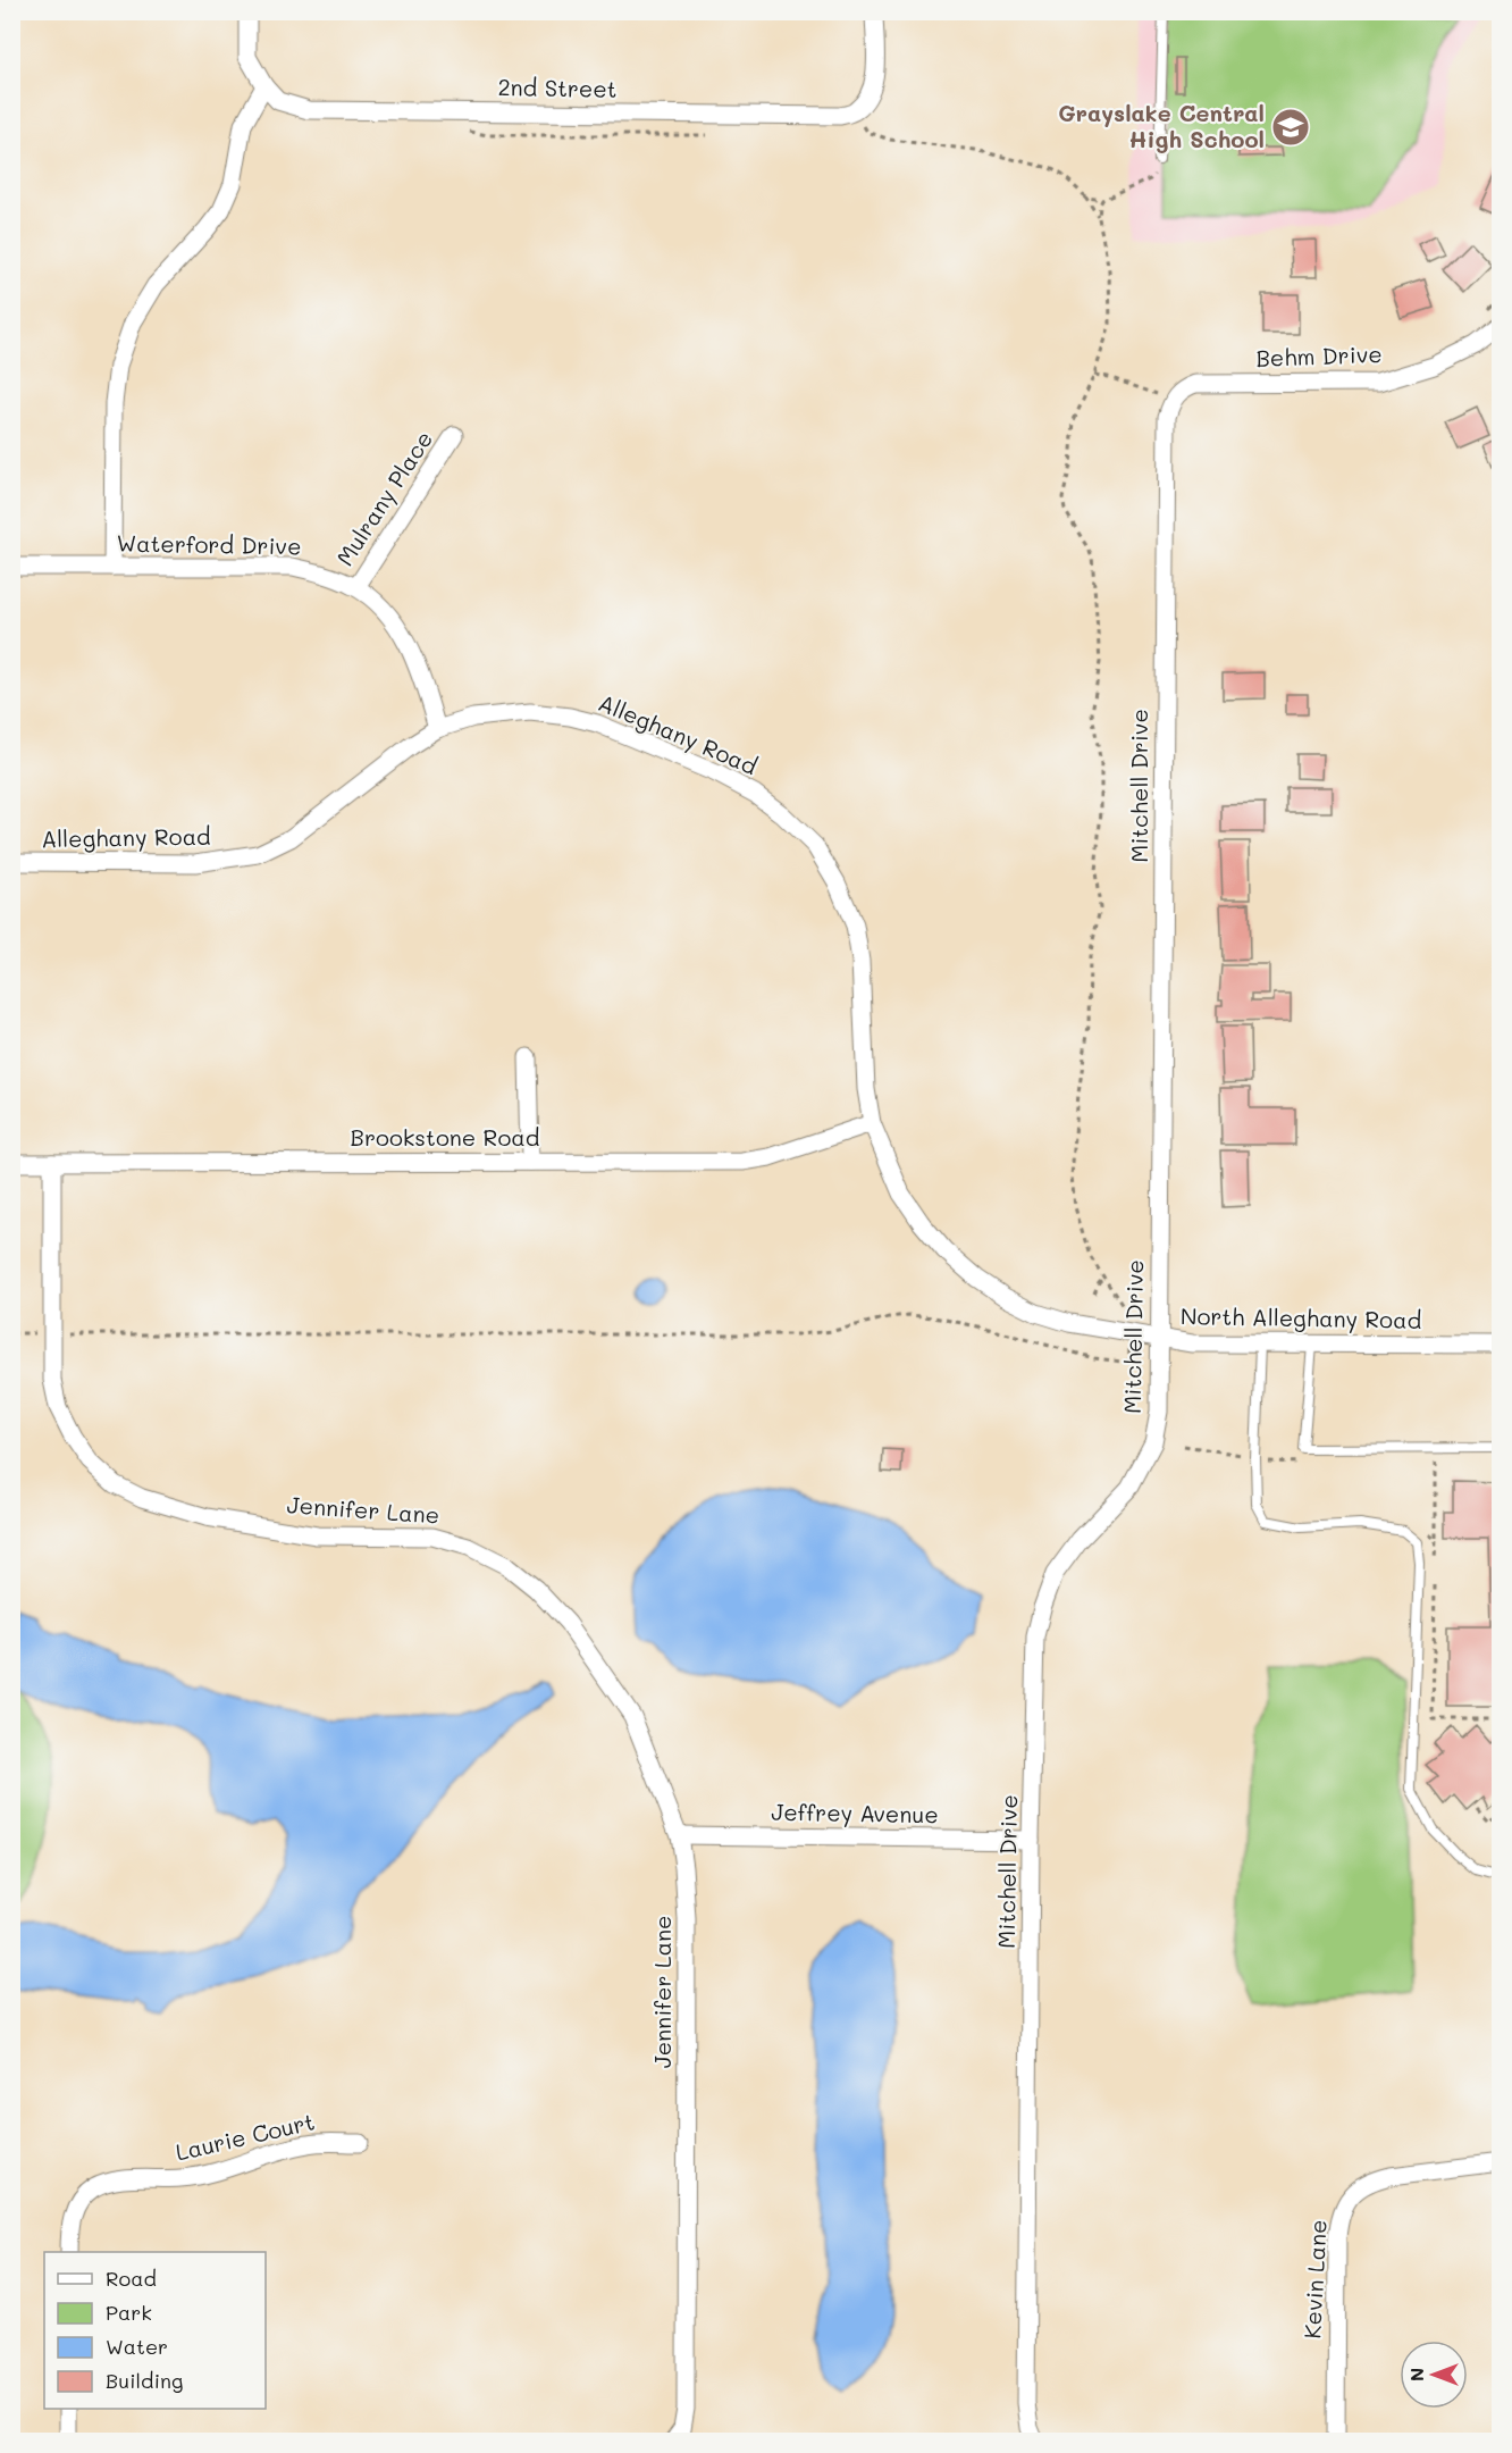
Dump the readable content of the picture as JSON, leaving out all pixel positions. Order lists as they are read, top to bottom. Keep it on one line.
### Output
{"streets":{"street":["2nd Street","Behm Drive","Mulrany Place","Waterford Drive","Alleghany Road","Mitchell Drive","Brookstone Road","North Alleghany Road","Jennifer Lane","Jeffrey Avenue","Laurie Court","Kevin Lane"]},"crossings":[["Behm Drive","Mitchell Drive"],["Mulrany Place","Waterford Drive"],["Waterford Drive","Alleghany Road"],["Alleghany Road","Brookstone Road"],["Alleghany Road","North Alleghany Road"],["Mitchell Drive","North Alleghany Road"],["Mitchell Drive","Jeffrey Avenue"],["Brookstone Road","North Alleghany Road"],["Brookstone Road","Jennifer Lane"],["Jennifer Lane","Jeffrey Avenue"]],"places":{"school or university":["Grayslake Central High School"]},"legend":["Road","Park","Water","Building"],"north":"left"}
